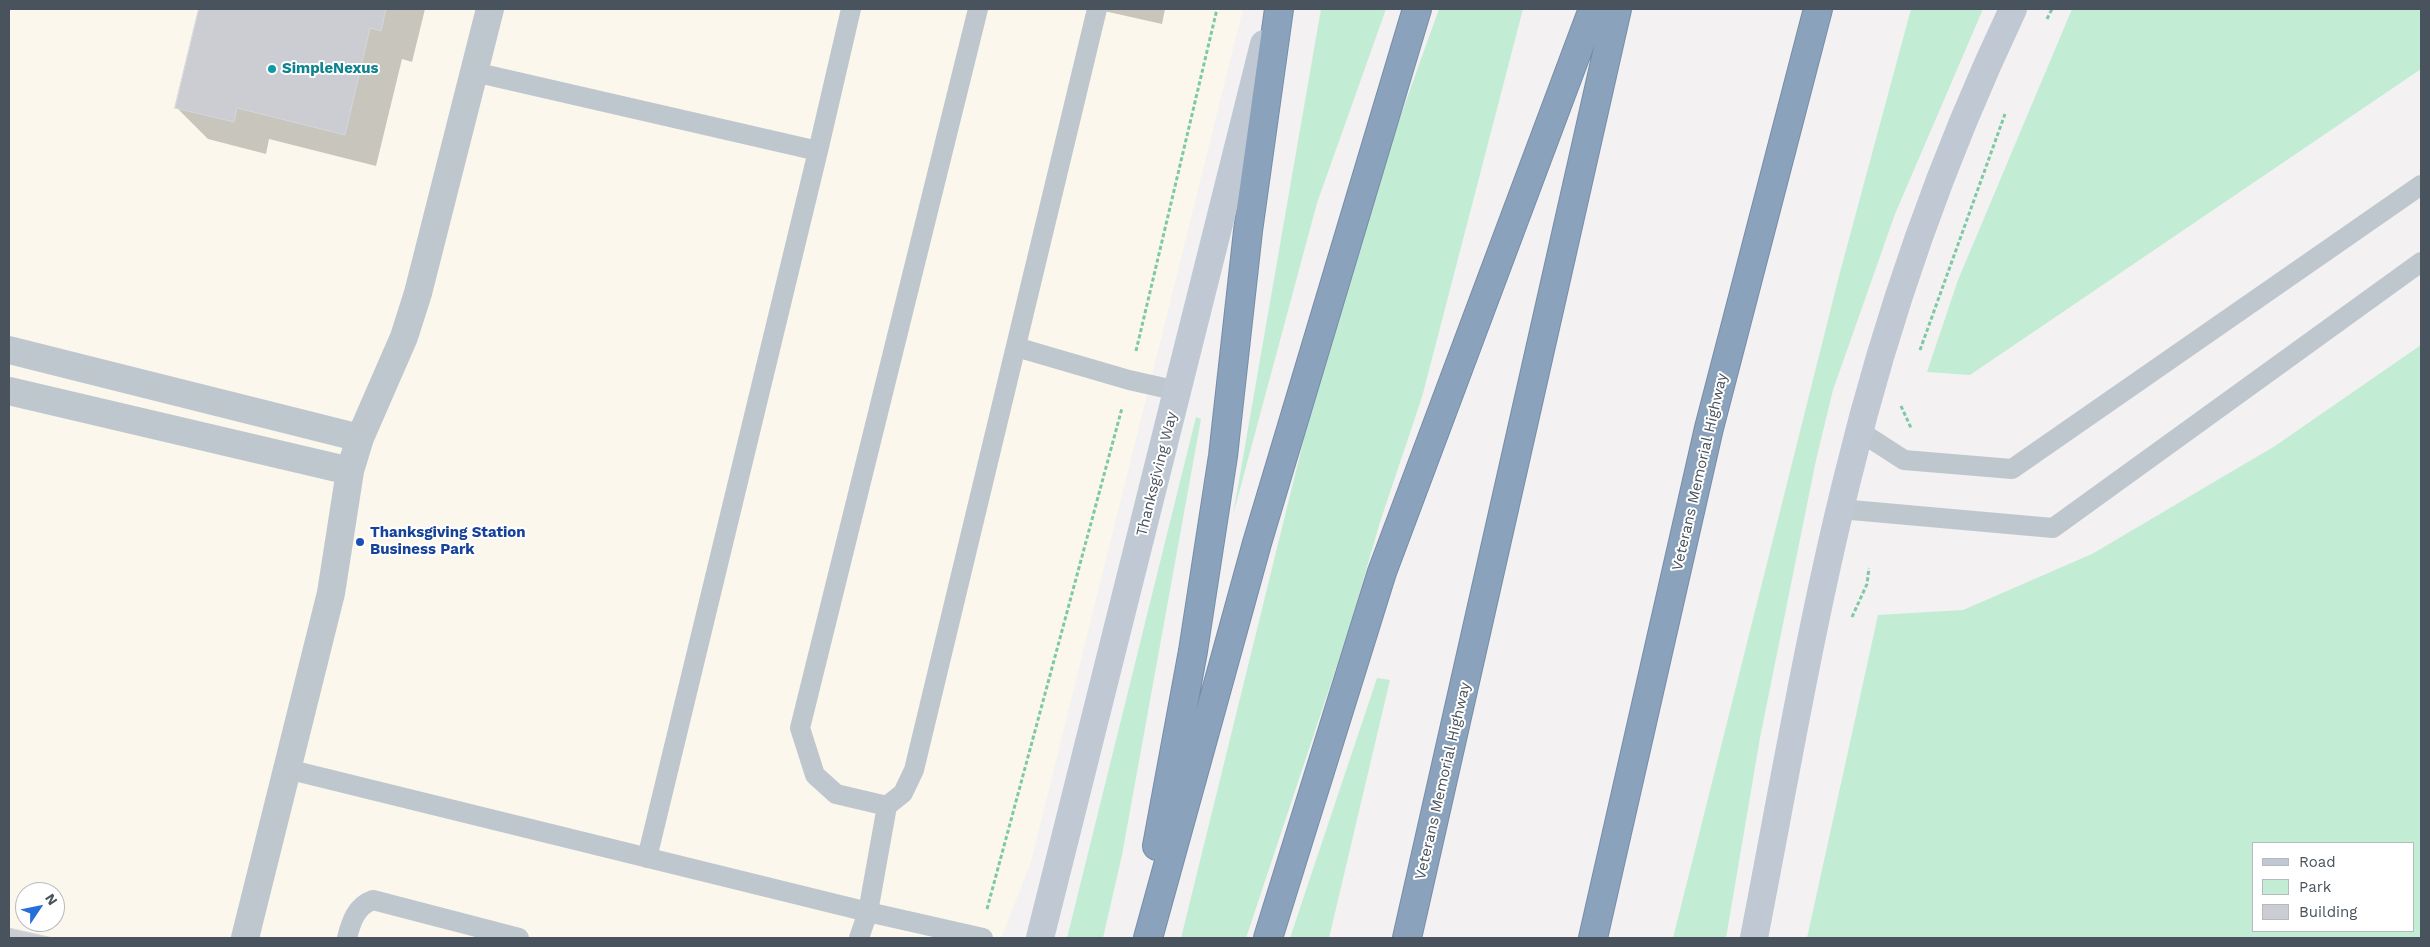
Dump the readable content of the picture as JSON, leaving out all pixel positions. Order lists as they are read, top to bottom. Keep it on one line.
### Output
{"streets":{"highway":["Veterans Memorial Highway"],"main road":["Thanksgiving Way"]},"places":["SimpleNexus","Thanksgiving Station Business Park"],"legend":["Road","Park","Building"],"north":"top right"}
